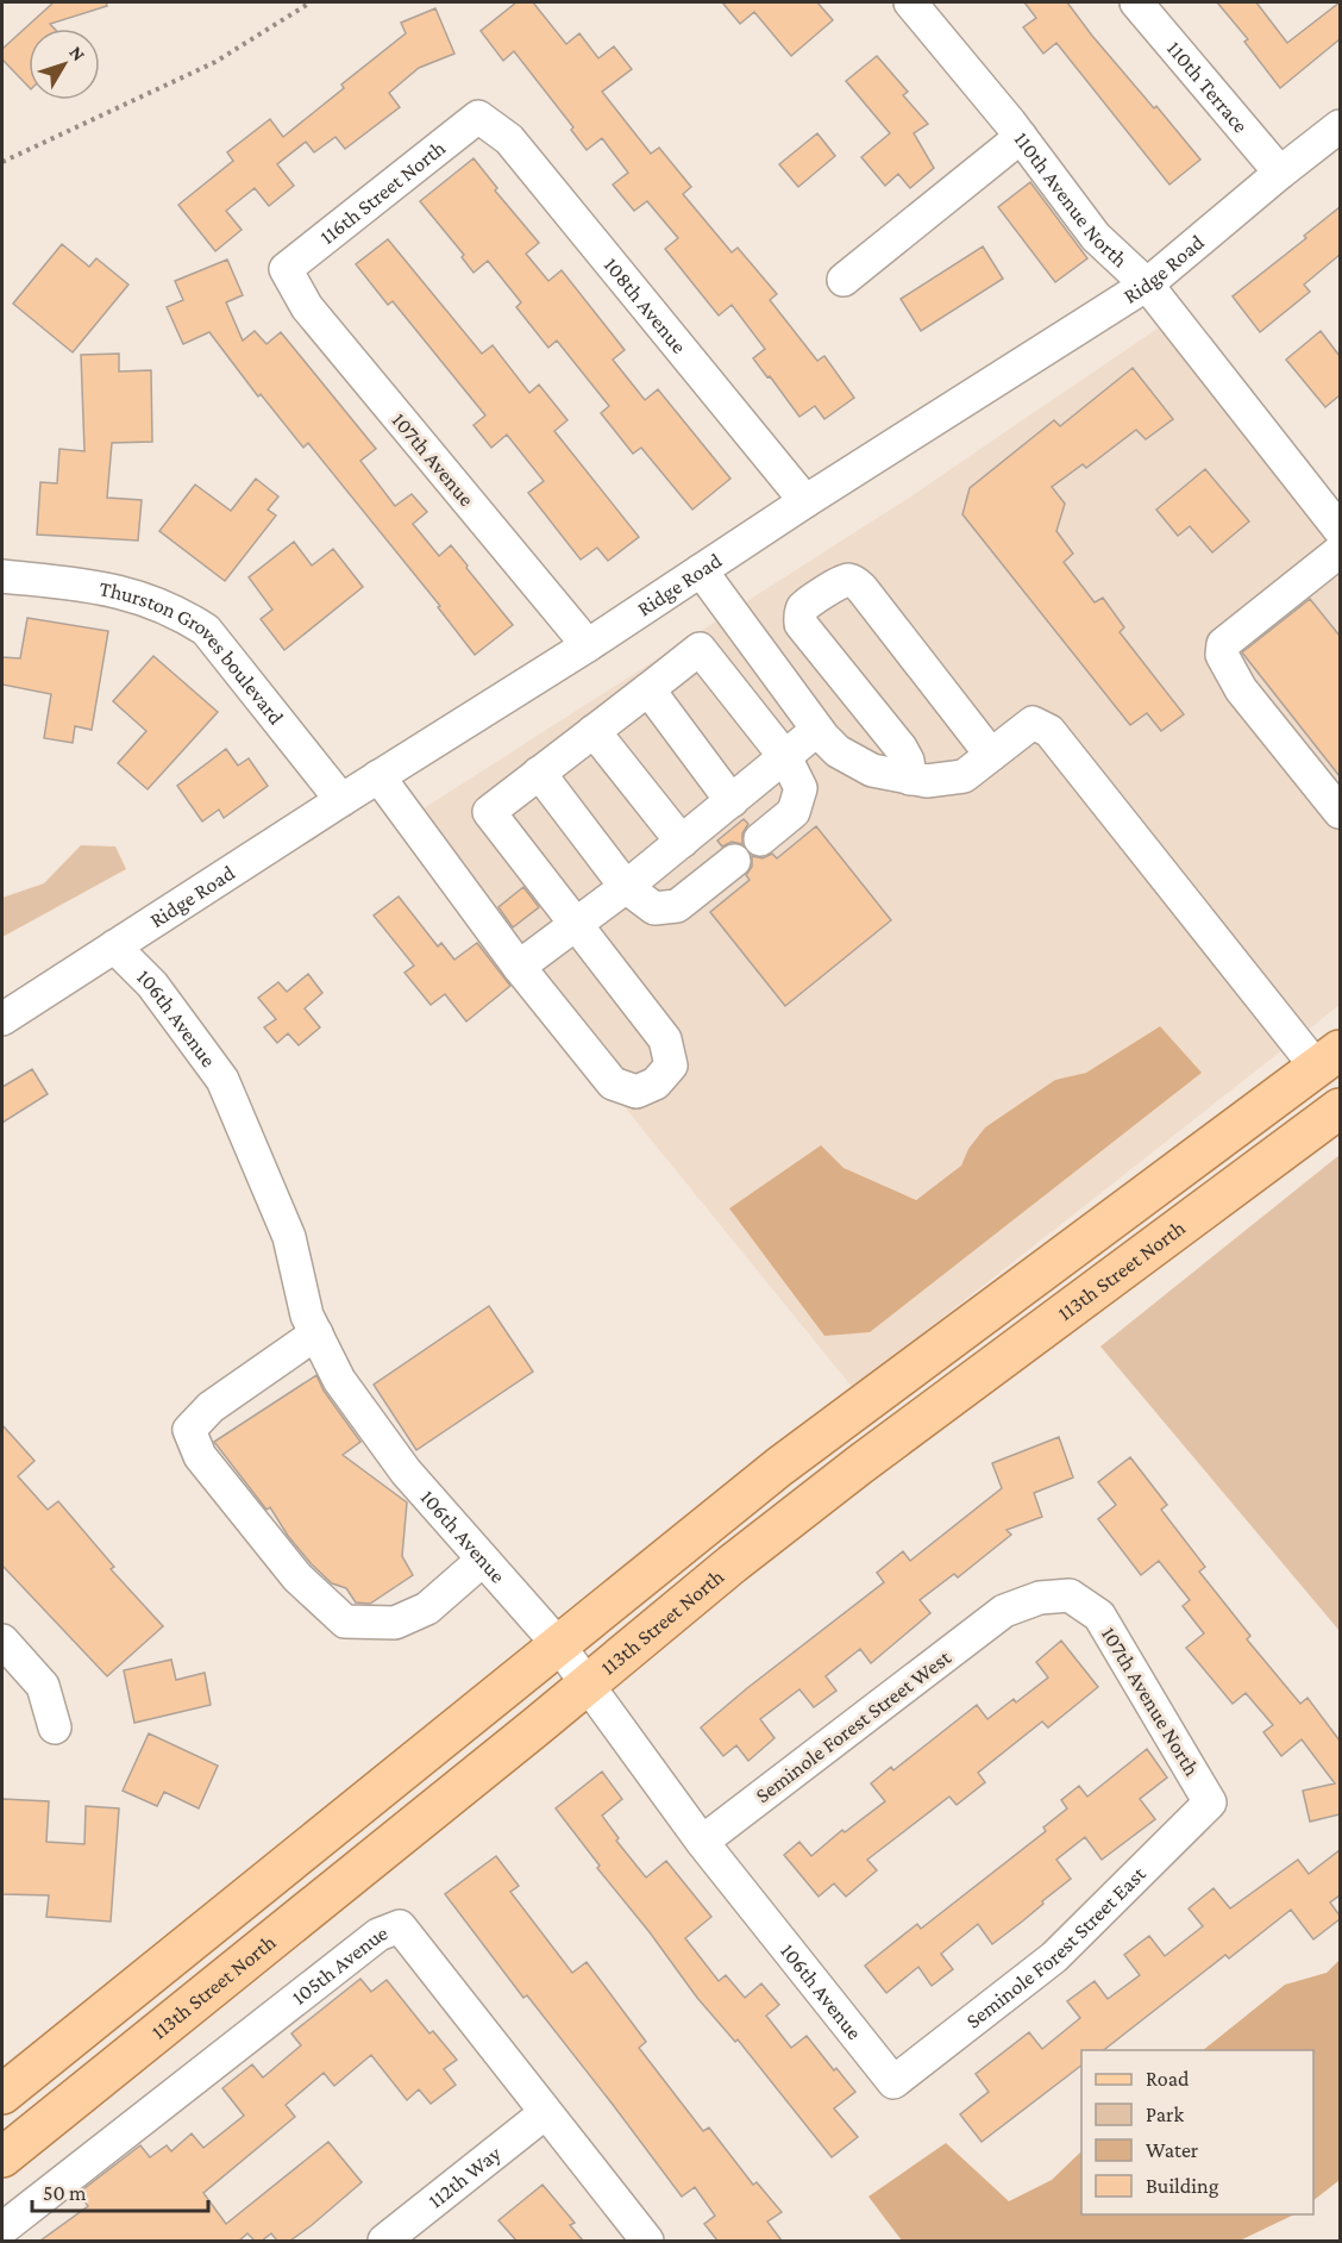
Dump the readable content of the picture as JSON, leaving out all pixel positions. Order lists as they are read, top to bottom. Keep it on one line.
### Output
{"streets":{"main road":["113th Street North"],"street":["110th Terrace","116th Street North","110th Avenue North","Ridge Road","108th Avenue","107th Avenue","Thurston Groves boulevard","106th Avenue","107th Avenue North","Seminole Forest Street West","Seminole Forest Street East","105th Avenue","112th Way"]},"crossings":[["110th Terrace","Ridge Road"],["116th Street North","108th Avenue"],["116th Street North","107th Avenue"],["110th Avenue North","Ridge Road"],["Ridge Road","108th Avenue"],["Ridge Road","107th Avenue"],["Ridge Road","Thurston Groves boulevard"],["Ridge Road","106th Avenue"],["106th Avenue","113th Street North"],["106th Avenue","Seminole Forest Street West"],["106th Avenue","Seminole Forest Street East"],["107th Avenue North","Seminole Forest Street West"],["107th Avenue North","Seminole Forest Street East"],["105th Avenue","112th Way"]],"legend":["Road","Park","Water","Building"],"scale_bar":"50 m","north":"top right"}
